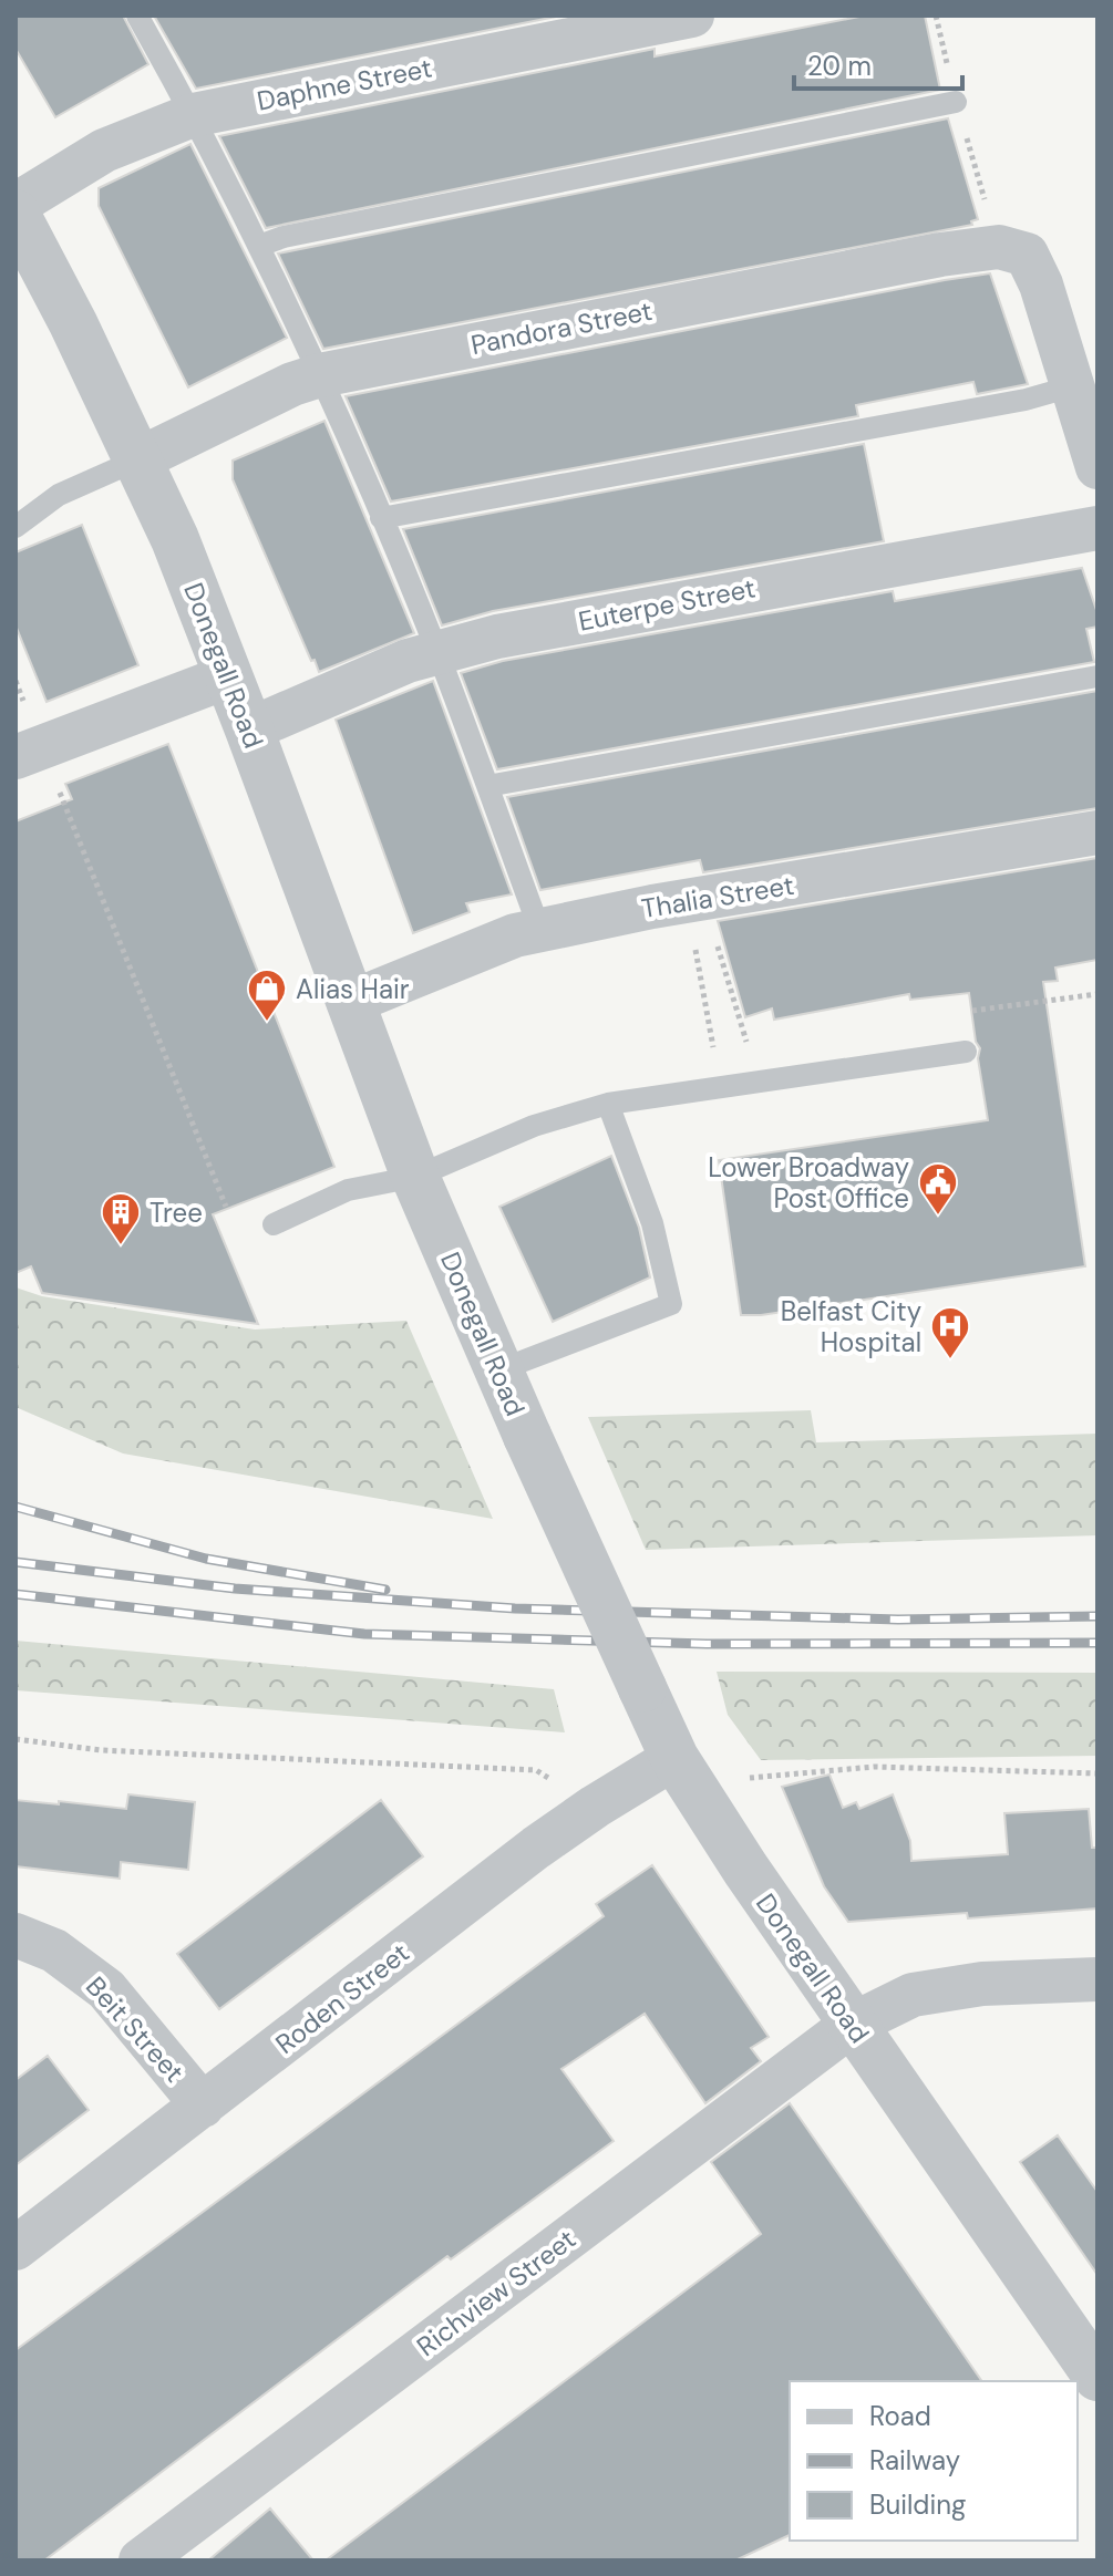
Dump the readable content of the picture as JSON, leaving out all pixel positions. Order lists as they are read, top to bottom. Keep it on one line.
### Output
{"streets":{"street":["Daphne Street","Pandora Street","Euterpe Street","Donegall Road","Thalia Street","Roden Street","Beit Street","Richview Street"]},"crossings":[["Pandora Street","Donegall Road"],["Euterpe Street","Donegall Road"],["Donegall Road","Thalia Street"],["Donegall Road","Roden Street"],["Donegall Road","Richview Street"],["Roden Street","Beit Street"]],"places":{"shop":["Alias Hair"],"public building":["Lower Broadway Post Office"],"building":["Tree"],"hospital":["Belfast City Hospital"]},"legend":["Road","Railway","Building"],"scale_bar":"20 m"}
